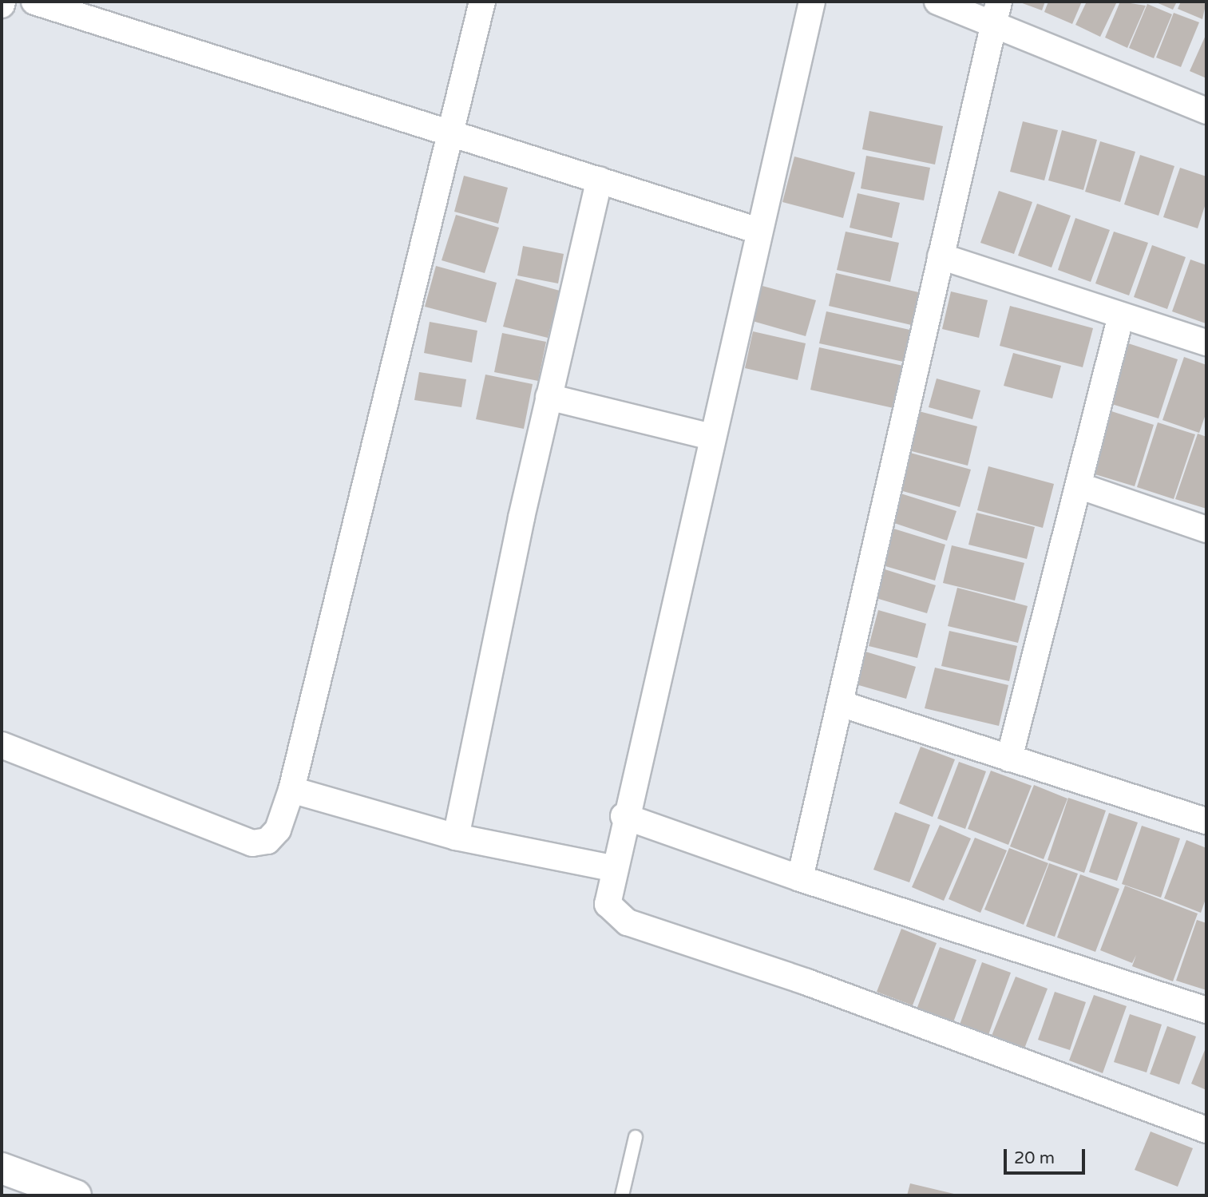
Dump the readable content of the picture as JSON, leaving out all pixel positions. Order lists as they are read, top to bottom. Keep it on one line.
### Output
{"scale_bar":"20 m"}
